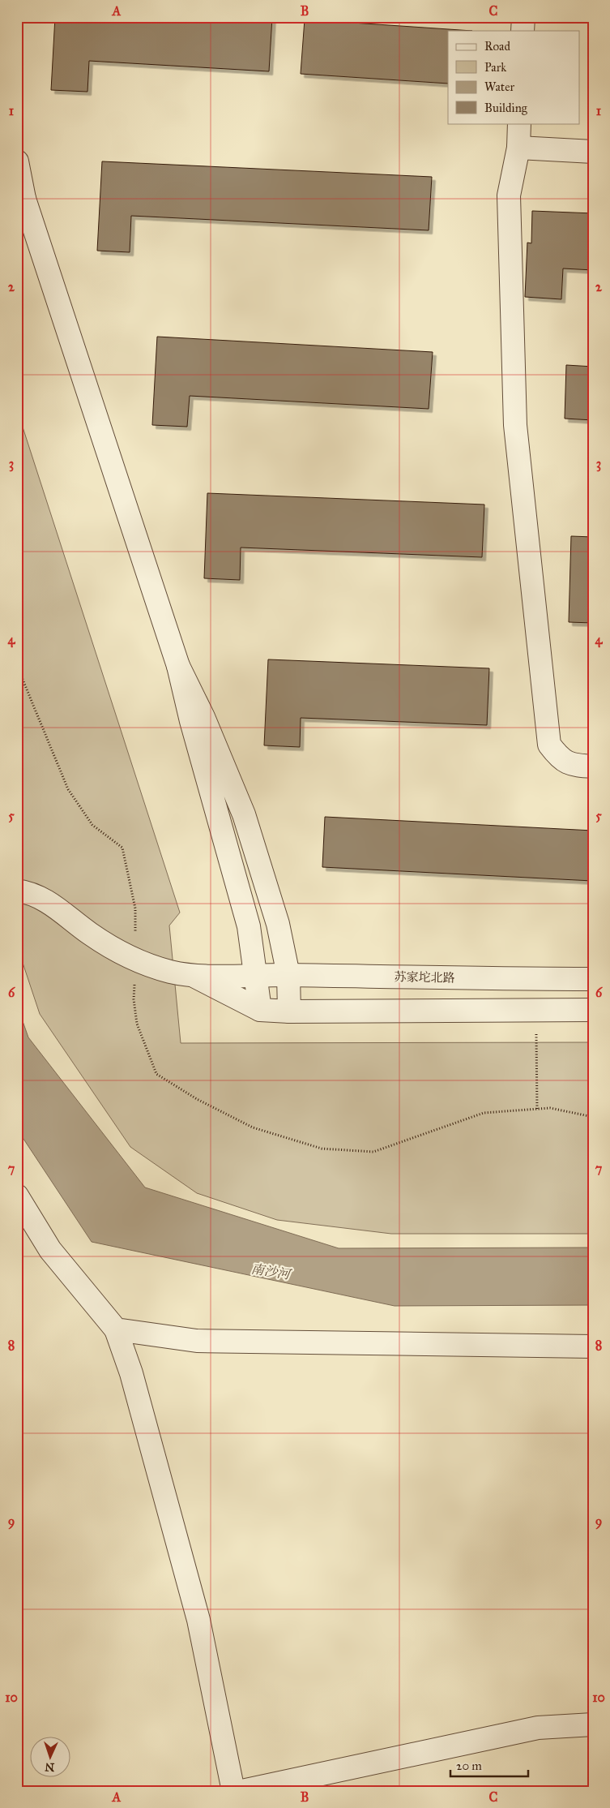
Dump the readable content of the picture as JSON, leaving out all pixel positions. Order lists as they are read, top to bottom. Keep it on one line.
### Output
{"streets":{"street":["苏家坨北路"]},"water":["南沙河"],"legend":["Road","Park","Water","Building"],"scale_bar":"20 m","north":"bottom","grid":{"columns":["A","B","C"],"rows":["1","2","3","4","5","6","7","8","9","10"]}}
